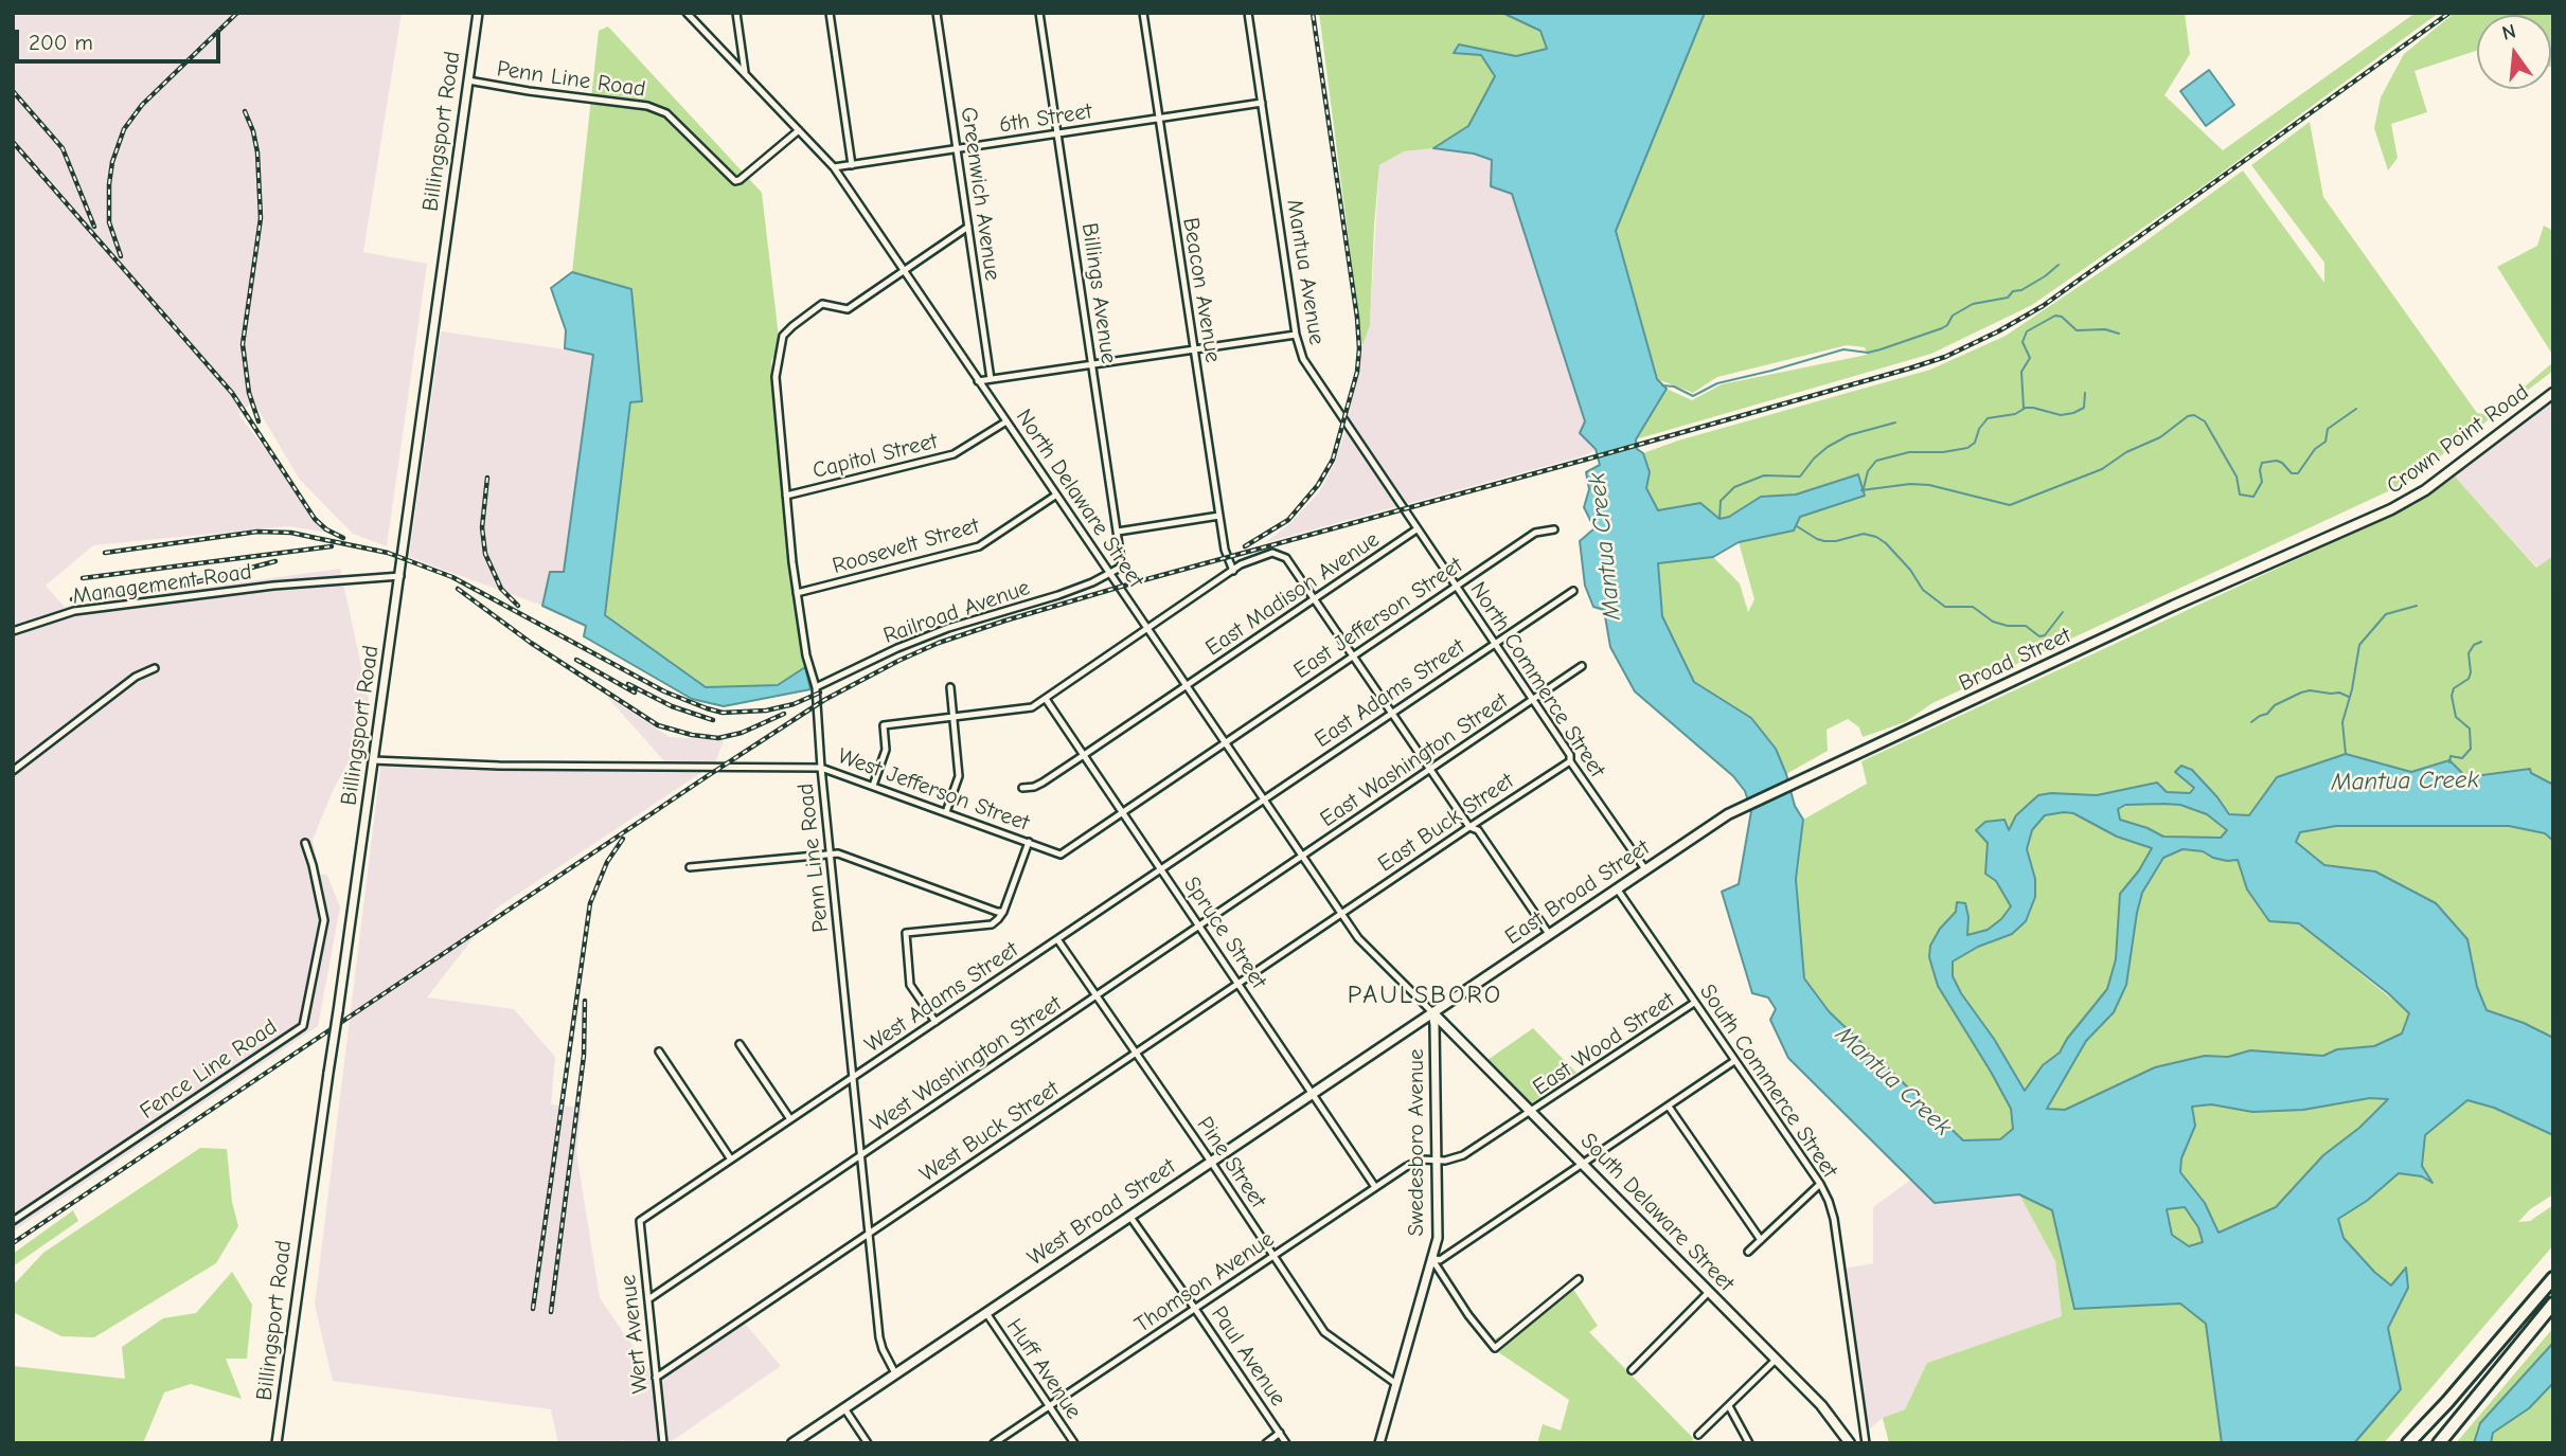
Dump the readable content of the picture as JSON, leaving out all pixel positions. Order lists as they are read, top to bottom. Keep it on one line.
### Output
{"streets":{"main road":["Crown Point Road","Broad Street","East Broad Street","West Broad Street","South Delaware Street"],"street":["Penn Line Road","6th Street","Billingsport Road","Greenwich Avenue","Mantua Avenue","Beacon Avenue","Billings Avenue","Capitol Street","North Delaware Street","Roosevelt Street","Management Road","East Madison Avenue","Railroad Avenue","East Jefferson Street","North Commerce Street","East Adams Street","East Washington Street","West Jefferson Street","East Buck Street","Spruce Street","West Adams Street","East Wood Street","West Washington Street","Fence Line Road","South Commerce Street","West Buck Street","Swedesboro Avenue","Pine Street","Thomson Avenue","Wert Avenue","Paul Avenue","Huff Avenue"]},"crossings":[["Penn Line Road","Billingsport Road"],["Penn Line Road","Capitol Street"],["Penn Line Road","North Delaware Street"],["Penn Line Road","Roosevelt Street"],["Penn Line Road","Railroad Avenue"],["Penn Line Road","West Jefferson Street"],["Penn Line Road","West Adams Street"],["Penn Line Road","West Washington Street"],["Penn Line Road","West Buck Street"],["Penn Line Road","West Broad Street"],["6th Street","Greenwich Avenue"],["6th Street","Mantua Avenue"],["6th Street","Beacon Avenue"],["6th Street","Billings Avenue"],["6th Street","North Delaware Street"],["Billingsport Road","Management Road"],["Billingsport Road","West Jefferson Street"],["Mantua Avenue","North Commerce Street"],["Billings Avenue","North Delaware Street"],["Billings Avenue","Railroad Avenue"],["Crown Point Road","Broad Street"],["Capitol Street","North Delaware Street"],["North Delaware Street","Roosevelt Street"],["North Delaware Street","East Madison Avenue"],["North Delaware Street","Railroad Avenue"],["North Delaware Street","East Jefferson Street"],["North Delaware Street","East Adams Street"],["North Delaware Street","East Washington Street"],["North Delaware Street","West Jefferson Street"],["North Delaware Street","East Buck Street"],["North Delaware Street","East Broad Street"],["North Delaware Street","West Adams Street"],["North Delaware Street","West Washington Street"],["North Delaware Street","West Buck Street"],["North Delaware Street","Swedesboro Avenue"],["North Delaware Street","West Broad Street"],["North Delaware Street","South Delaware Street"],["East Madison Avenue","North Commerce Street"],["East Madison Avenue","Spruce Street"],["East Jefferson Street","North Commerce Street"],["East Jefferson Street","West Jefferson Street"],["Broad Street","East Broad Street"],["North Commerce Street","East Adams Street"],["North Commerce Street","East Washington Street"],["North Commerce Street","East Buck Street"],["North Commerce Street","East Broad Street"],["East Adams Street","West Adams Street"],["East Washington Street","West Washington Street"],["West Jefferson Street","Spruce Street"],["East Buck Street","West Buck Street"],["East Broad Street","South Commerce Street"],["East Broad Street","Swedesboro Avenue"],["East Broad Street","West Broad Street"],["East Broad Street","South Delaware Street"],["Spruce Street","West Adams Street"],["Spruce Street","West Washington Street"],["Spruce Street","West Buck Street"],["Spruce Street","West Broad Street"],["Spruce Street","Thomson Avenue"],["West Adams Street","Pine Street"],["West Adams Street","Wert Avenue"],["East Wood Street","South Commerce Street"],["East Wood Street","Swedesboro Avenue"],["East Wood Street","South Delaware Street"],["East Wood Street","Thomson Avenue"],["West Washington Street","Pine Street"],["West Washington Street","Wert Avenue"],["West Buck Street","Pine Street"],["West Buck Street","Wert Avenue"],["Swedesboro Avenue","Pine Street"],["Swedesboro Avenue","West Broad Street"],["Swedesboro Avenue","South Delaware Street"],["Swedesboro Avenue","Thomson Avenue"],["Pine Street","West Broad Street"],["Pine Street","Thomson Avenue"],["West Broad Street","South Delaware Street"],["West Broad Street","Paul Avenue"],["West Broad Street","Huff Avenue"],["Thomson Avenue","Paul Avenue"],["Thomson Avenue","Huff Avenue"]],"districts":["PAULSBORO"],"water":["Mantua Creek"],"scale_bar":"200 m","north":"top"}
